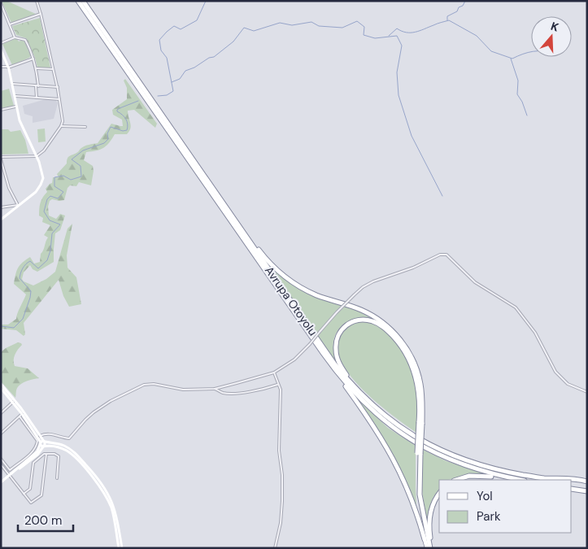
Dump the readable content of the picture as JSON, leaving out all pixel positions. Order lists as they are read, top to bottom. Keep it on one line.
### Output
{"streets":{"highway":["Avrupa Otoyolu"]},"legend":["Yol","Park"],"scale_bar":"200 m","north":"top"}
